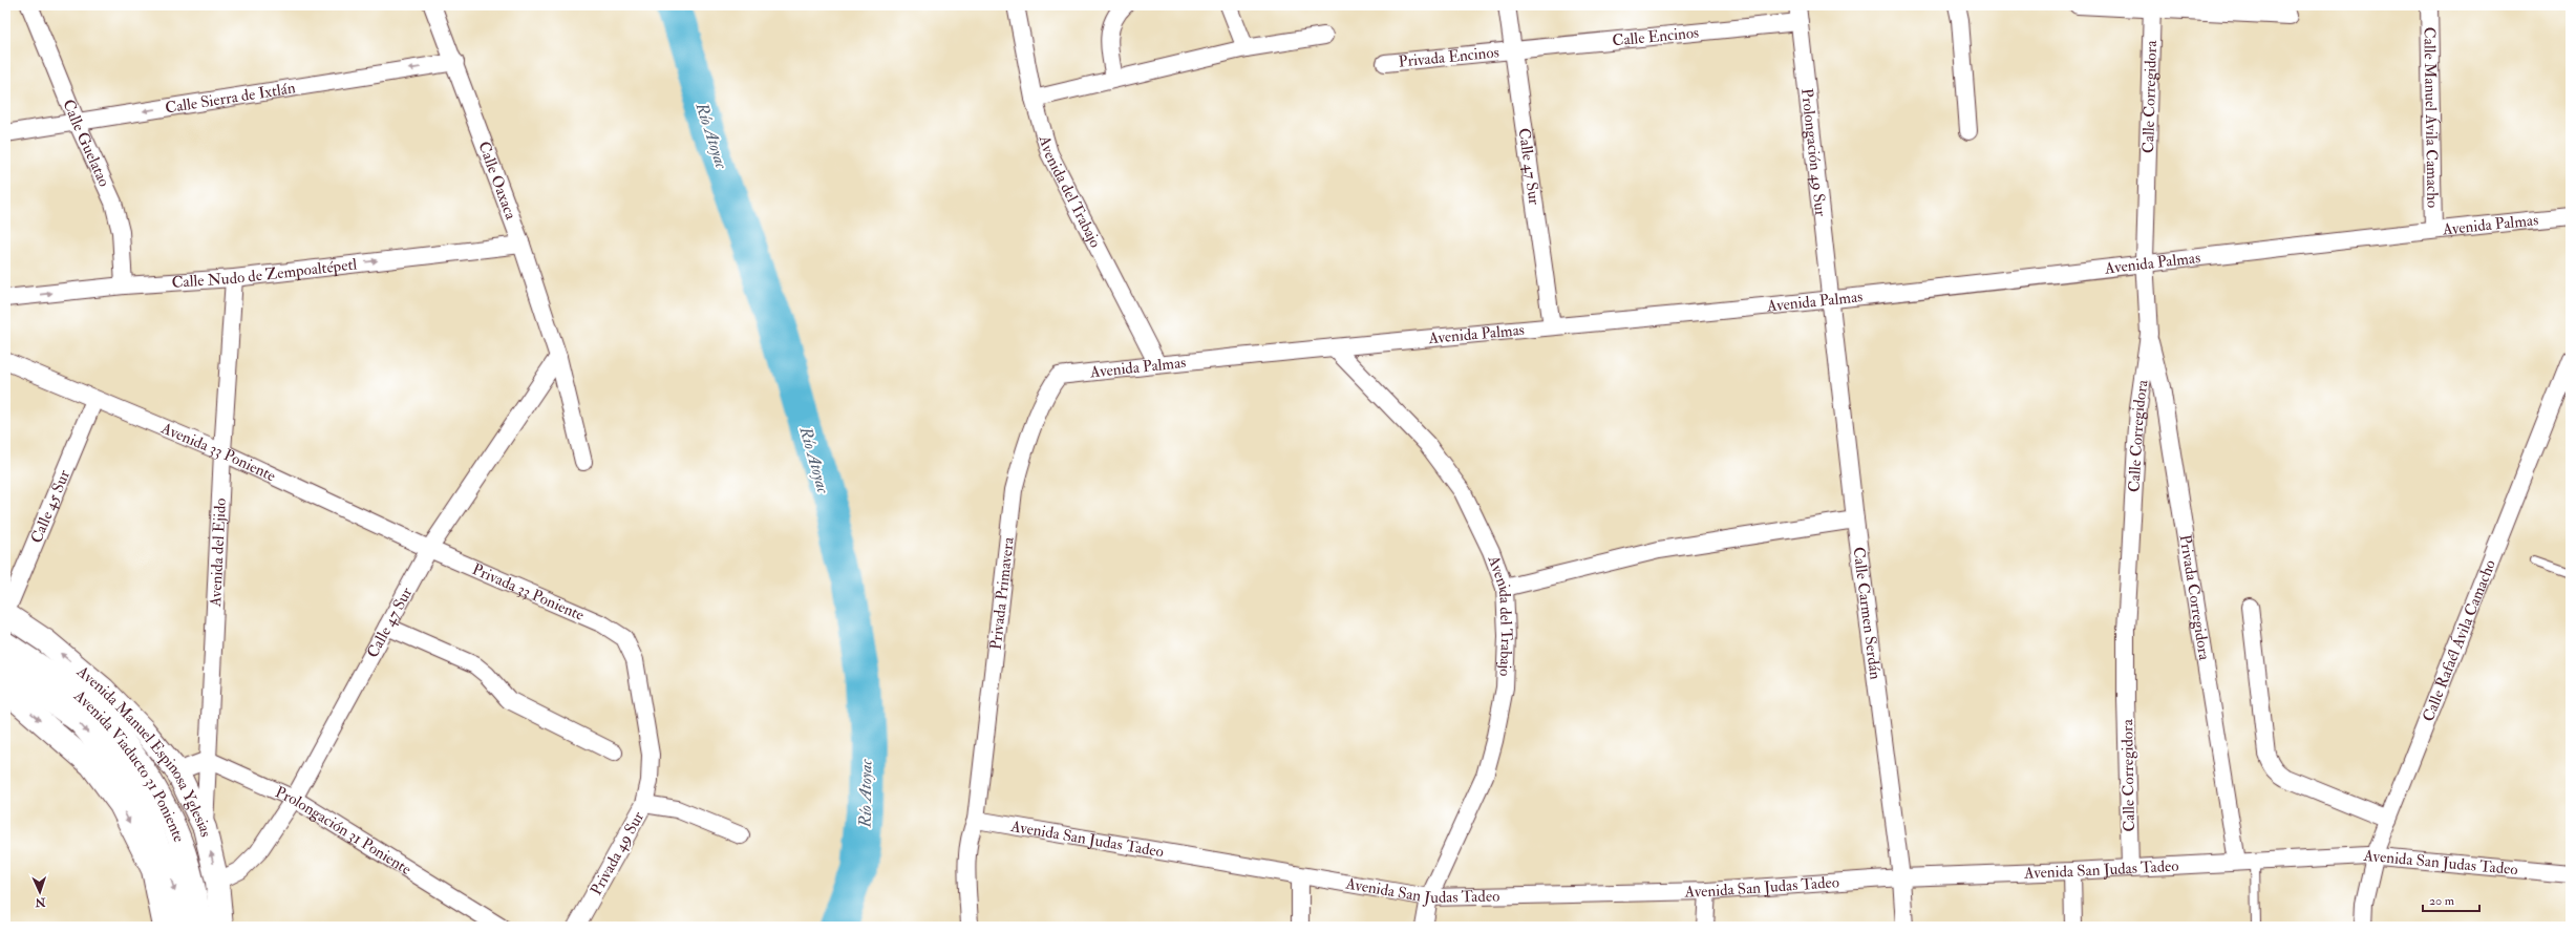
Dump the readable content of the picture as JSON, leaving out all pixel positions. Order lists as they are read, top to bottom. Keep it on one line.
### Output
{"streets":{"main road":["Avenida Manuel Espinosa Yglesias","Avenida Viaducto 31 Poniente"],"street":["Calle Encinos","Privada Encinos","Calle Sierra de Ixtlán","Calle Corregidora","Calle Manuel Ávila Camacho","Calle Guelatao","Prolongación 49 Sur","Calle 47 Sur","Calle Oaxaca","Avenida del Trabajo","Avenida Palmas","Calle Nudo de Zempoaltépetl","Avenida 33 Poniente","Calle 45 Sur","Avenida del Ejido","Privada 33 Poniente","Privada Primavera","Privada Corregidora","Calle Carmen Serdán","Calle Rafaél Ávila Camacho","Prolongación 31 Poniente","Avenida San Judas Tadeo","Privada 49 Sur"]},"crossings":[["Calle Encinos","Privada Encinos"],["Calle Encinos","Prolongación 49 Sur"],["Calle Encinos","Calle 47 Sur"],["Privada Encinos","Calle 47 Sur"],["Calle Sierra de Ixtlán","Calle Guelatao"],["Calle Sierra de Ixtlán","Calle Oaxaca"],["Calle Corregidora","Avenida Palmas"],["Calle Corregidora","Privada Corregidora"],["Calle Corregidora","Avenida San Judas Tadeo"],["Calle Manuel Ávila Camacho","Avenida Palmas"],["Calle Guelatao","Calle Nudo de Zempoaltépetl"],["Prolongación 49 Sur","Avenida Palmas"],["Prolongación 49 Sur","Calle Carmen Serdán"],["Calle 47 Sur","Calle Oaxaca"],["Calle 47 Sur","Avenida Palmas"],["Calle 47 Sur","Avenida 33 Poniente"],["Calle 47 Sur","Privada 33 Poniente"],["Calle 47 Sur","Avenida Manuel Espinosa Yglesias"],["Calle 47 Sur","Prolongación 31 Poniente"],["Calle Oaxaca","Calle Nudo de Zempoaltépetl"],["Avenida del Trabajo","Avenida Palmas"],["Avenida del Trabajo","Avenida San Judas Tadeo"],["Avenida Palmas","Privada Primavera"],["Avenida Palmas","Calle Carmen Serdán"],["Calle Nudo de Zempoaltépetl","Avenida del Ejido"],["Avenida 33 Poniente","Calle 45 Sur"],["Avenida 33 Poniente","Avenida del Ejido"],["Avenida 33 Poniente","Privada 33 Poniente"],["Calle 45 Sur","Avenida Manuel Espinosa Yglesias"],["Avenida del Ejido","Avenida Manuel Espinosa Yglesias"],["Avenida del Ejido","Prolongación 31 Poniente"],["Privada 33 Poniente","Privada 49 Sur"],["Privada Primavera","Avenida San Judas Tadeo"],["Privada Corregidora","Avenida San Judas Tadeo"],["Calle Carmen Serdán","Avenida San Judas Tadeo"],["Calle Rafaél Ávila Camacho","Avenida San Judas Tadeo"]],"one_way":["Calle Sierra de Ixtlán","Calle Nudo de Zempoaltépetl"],"water":["Río Atoyac"],"scale_bar":"20 m","north":"bottom"}
